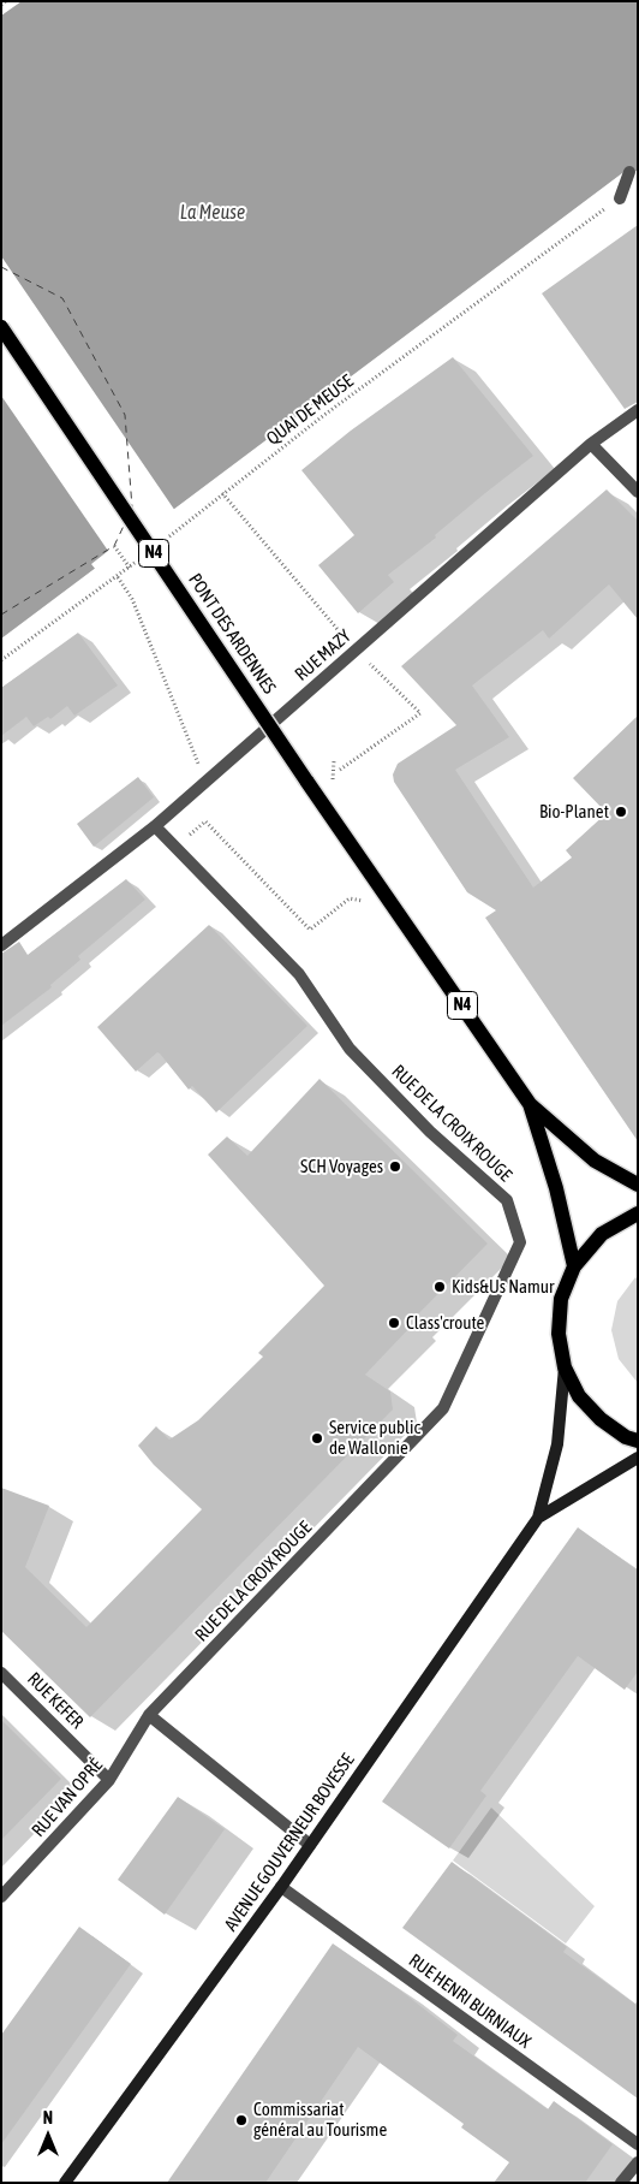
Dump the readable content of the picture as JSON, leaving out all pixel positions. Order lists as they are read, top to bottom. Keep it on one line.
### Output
{"streets":{"main road":["N4","PONT DES ARDENNES","AVENUE GOUVERNEUR BOVESSE"],"street":["RUE MAZY","RUE DE LA CROIX ROUGE","RUE KEFER","RUE VAN OPRÉ","RUE HENRI BURNIAUX"],"path":["QUAI DE MEUSE"]},"crossings":[["N4","PONT DES ARDENNES"],["RUE MAZY","RUE DE LA CROIX ROUGE"],["RUE DE LA CROIX ROUGE","RUE VAN OPRÉ"],["RUE KEFER","RUE VAN OPRÉ"],["AVENUE GOUVERNEUR BOVESSE","RUE HENRI BURNIAUX"]],"water":["La Meuse"],"places":["Bio-Planet","SCH Voyages","Kids&Us Namur","Class'croute","Service public de Wallonie","Commissariat général au Tourisme"],"north":"top"}
